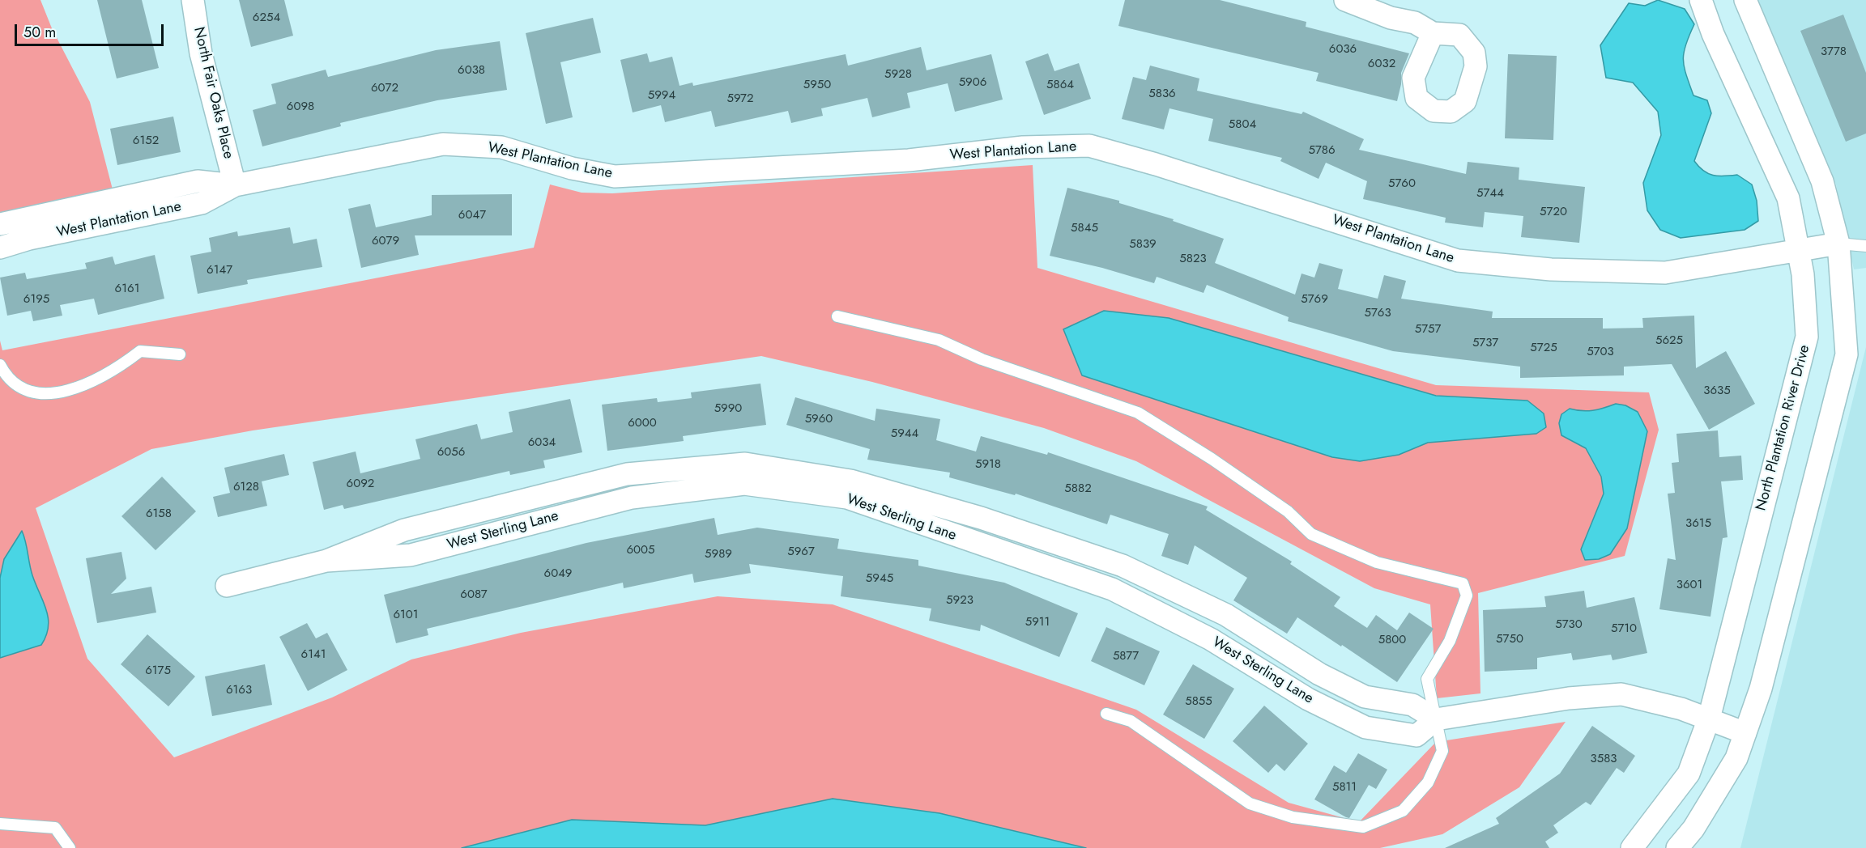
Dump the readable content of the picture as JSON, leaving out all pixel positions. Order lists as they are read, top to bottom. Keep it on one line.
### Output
{"streets":{"street":["North Fair Oaks Place","West Plantation Lane","North Plantation River Drive","West Sterling Lane"]},"crossings":[["North Fair Oaks Place","West Plantation Lane"],["West Plantation Lane","North Plantation River Drive"]],"house_numbers":["6254","6036","3778","6032","6038","5928","5906","5950","5864","6072","5836","5994","5972","6098","5804","6152","5786","5760","5744","5720","6047","5845","6079","5839","5823","6147","6161","6195","5769","5763","5757","5625","5737","5725","5703","3635","5990","5960","6000","5944","6034","6056","5918","6092","6128","5882","6158","3615","6005","5967","5989","6049","5945","3601","6087","5923","6101","5911","5730","5710","5750","5800","6141","5877","6175","6163","5855","3583","5811"],"scale_bar":"50 m"}
